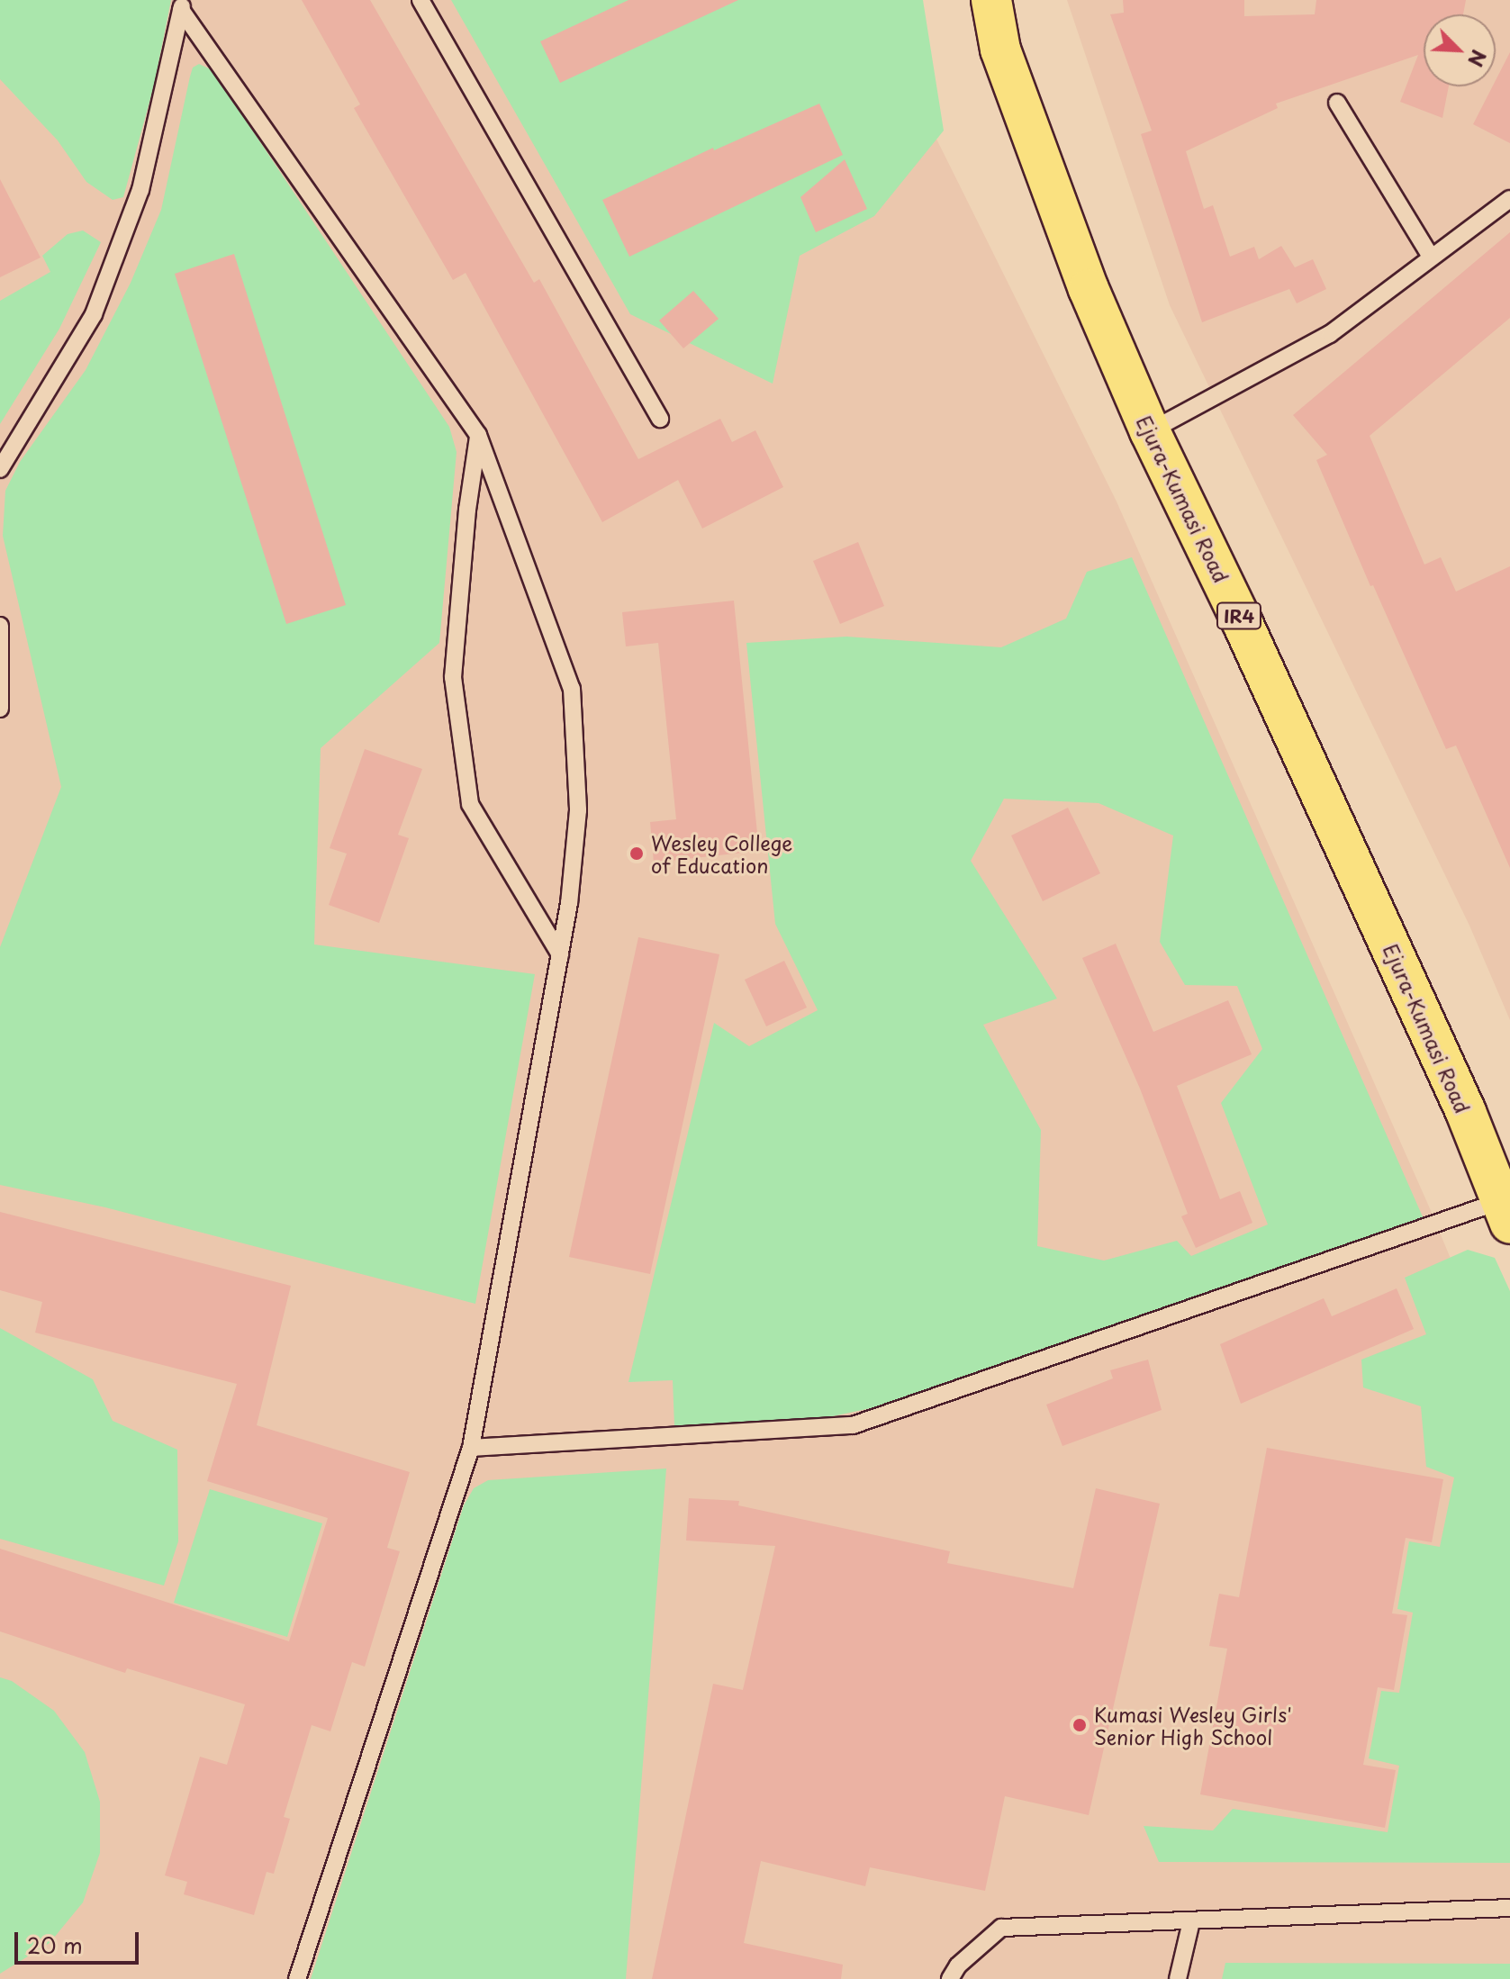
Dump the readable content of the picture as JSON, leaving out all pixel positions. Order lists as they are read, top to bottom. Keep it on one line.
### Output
{"streets":{"main road":["Ejura-Kumasi Road","IR4"]},"places":["Wesley College of Education","Kumasi Wesley Girls' Senior High School"],"scale_bar":"20 m","north":"bottom right"}
